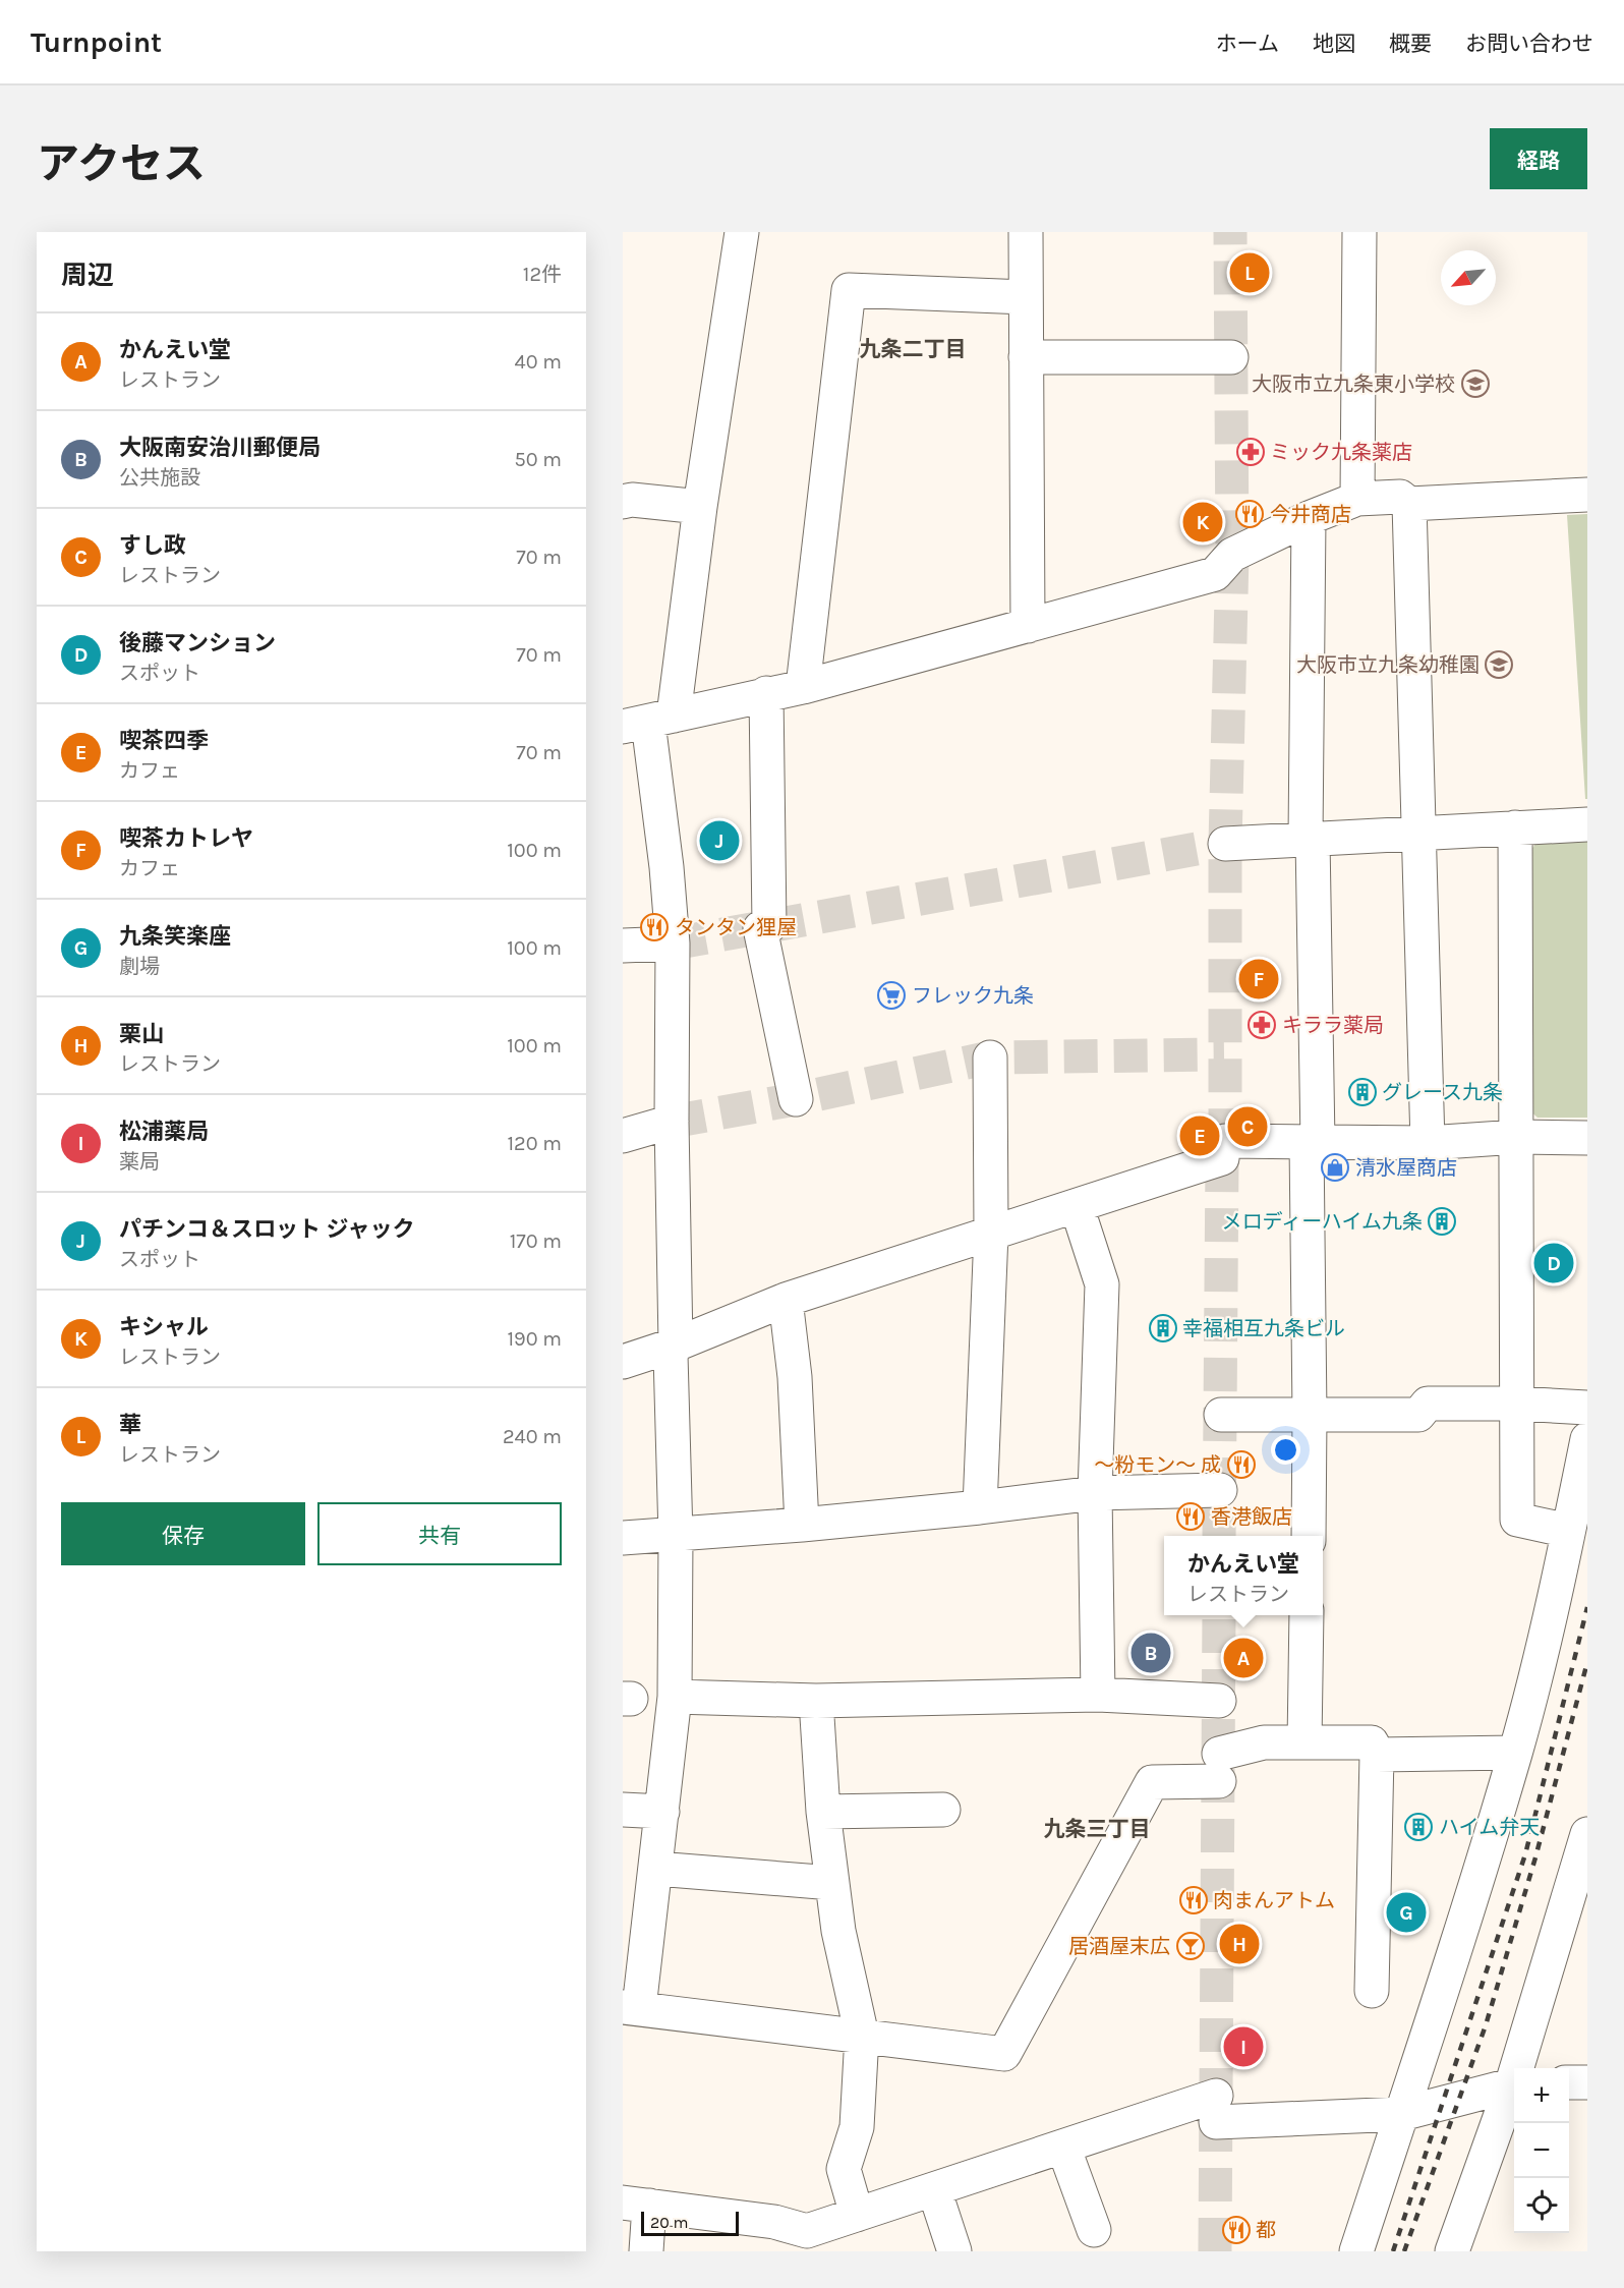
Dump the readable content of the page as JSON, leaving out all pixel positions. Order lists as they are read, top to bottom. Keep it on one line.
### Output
{"districts":["九条二丁目","九条三丁目"],"places":{"school or university":["大阪市立九条東小学校","大阪市立九条幼稚園"],"pharmacy":["ミック九条薬店","キララ薬局"],"restaurant":["今井商店","タンタン狸屋","～粉モン～ 成","香港飯店","肉まんアトム","都"],"supermarket":["フレック九条"],"building":["グレース九条","メロディーハイム九条","幸福相互九条ビル","ハイム弁天"],"shop":["清水屋商店"],"bar":["居酒屋末広"]},"scale_bar":"20 m","north":"bottom left","page":{"header":"Turnpoint","nav":["ホーム","地図","概要","お問い合わせ"],"title":"アクセス","buttons":["経路",["保存","共有"]],"heading":["周辺","12件"],"pins":["L","K","J","F","C","E","D","B","A","G","H","I"],"list":[{"mark":"A","name":"かんえい堂","note":"レストラン","value":"40 m"},{"mark":"B","name":"大阪南安治川郵便局","note":"公共施設","value":"50 m"},{"mark":"C","name":"すし政","note":"レストラン","value":"70 m"},{"mark":"D","name":"後藤マンション","note":"スポット","value":"70 m"},{"mark":"E","name":"喫茶四季","note":"カフェ","value":"70 m"},{"mark":"F","name":"喫茶カトレヤ","note":"カフェ","value":"100 m"},{"mark":"G","name":"九条笑楽座","note":"劇場","value":"100 m"},{"mark":"H","name":"栗山","note":"レストラン","value":"100 m"},{"mark":"I","name":"松浦薬局","note":"薬局","value":"120 m"},{"mark":"J","name":"パチンコ＆スロット ジャック","note":"スポット","value":"170 m"},{"mark":"K","name":"キシャル","note":"レストラン","value":"190 m"},{"mark":"L","name":"華","note":"レストラン","value":"240 m"}],"popup":["かんえい堂","レストラン"],"map_buttons":["+","−"],"scale":"20 m"}}
